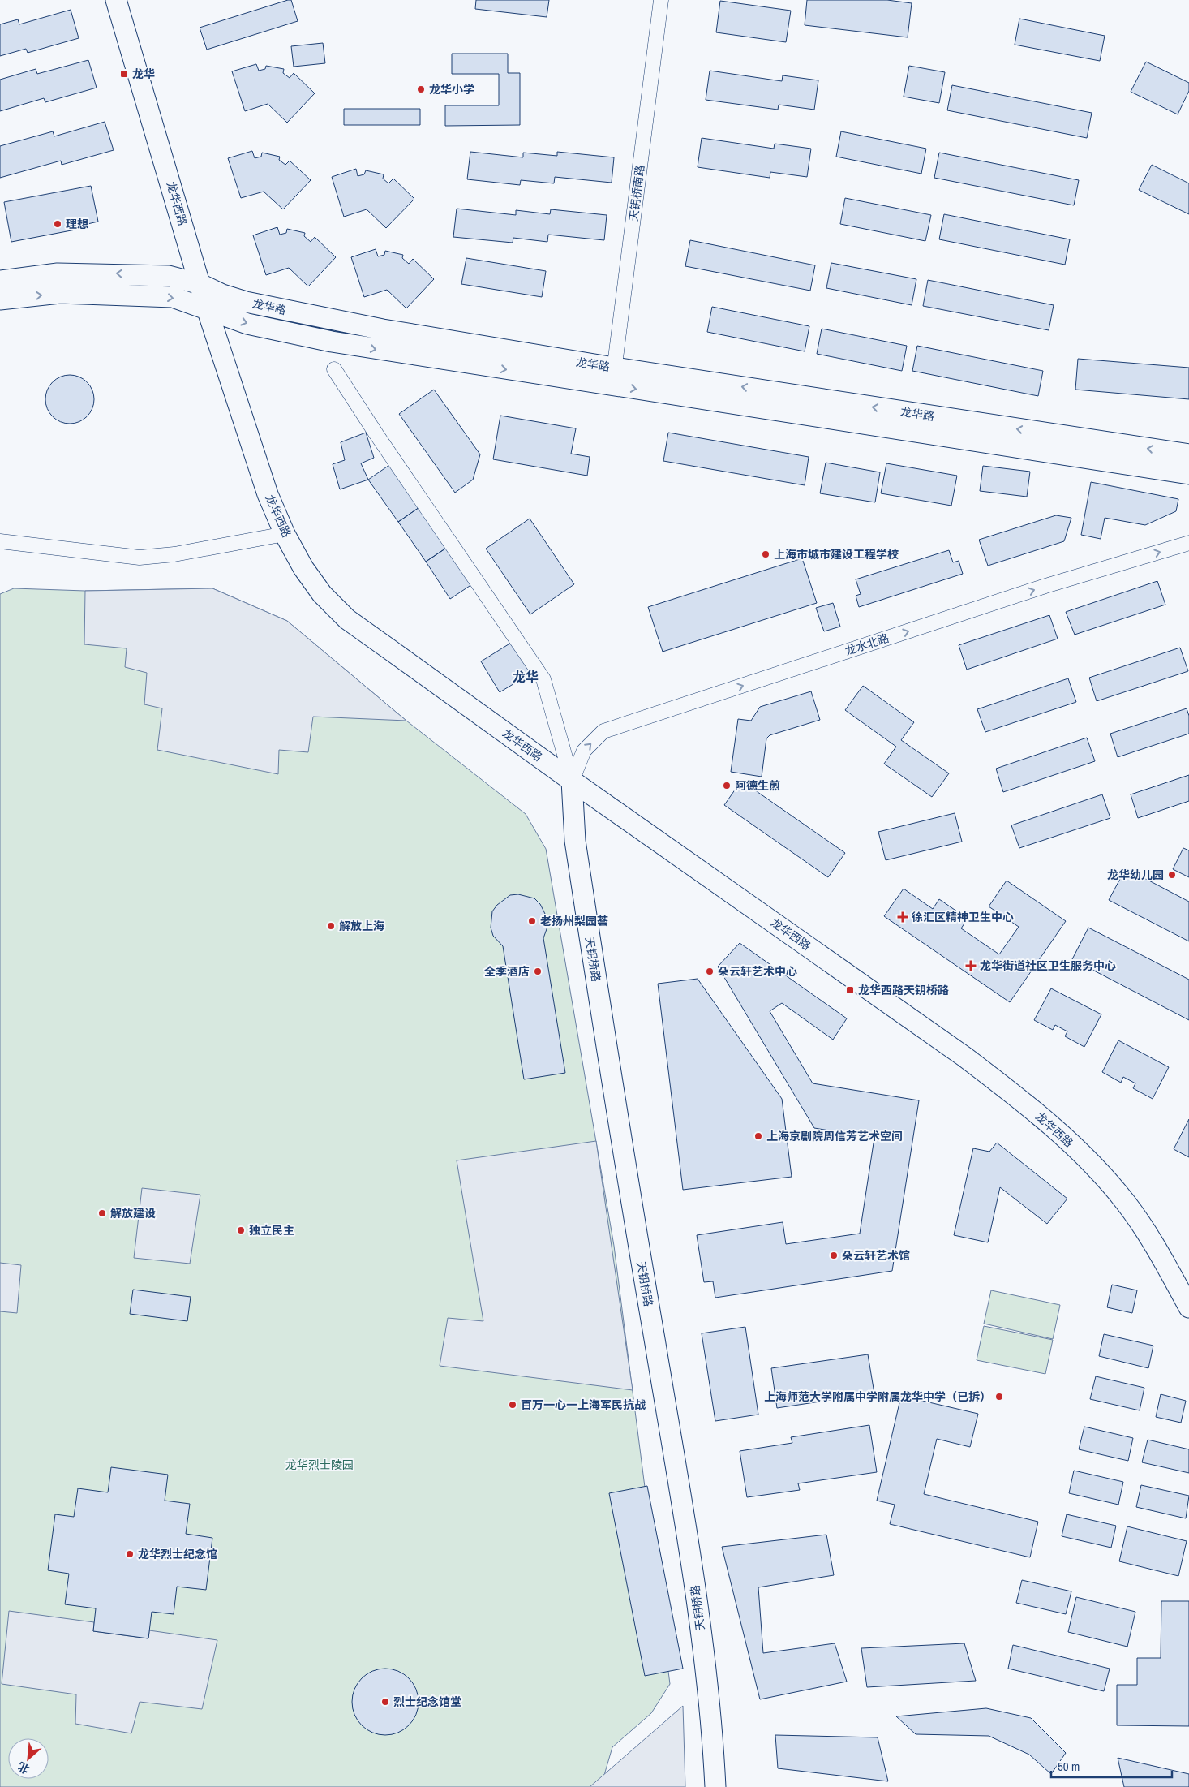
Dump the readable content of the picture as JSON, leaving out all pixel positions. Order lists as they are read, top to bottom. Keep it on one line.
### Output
{"streets":{"street":["天钥桥南路","龙华西路","龙华路","龙水北路","天钥桥路"]},"crossings":[["天钥桥南路","龙华路"],["龙华西路","龙华路"],["龙华西路","龙水北路"],["龙华西路","天钥桥路"],["龙水北路","天钥桥路"]],"one_way":["龙水北路"],"districts":["龙华"],"parks":["龙华烈士陵园"],"places":{"transit":["龙华","龙华西路天钥桥路"],"other":["龙华小学","理想","上海市城市建设工程学校","阿德生煎","龙华幼儿园","老扬州梨园荟","解放上海","全季酒店","朵云轩艺术中心","上海京剧院周信芳艺术空间","解放建设","独立民主","朵云轩艺术馆","上海师范大学附属中学附属龙华中学（已拆）","百万一心一上海军民抗战","龙华烈士纪念馆","烈士纪念馆堂"],"health":["徐汇区精神卫生中心","龙华街道社区卫生服务中心"]},"scale_bar":"50 m","north":"bottom left"}
